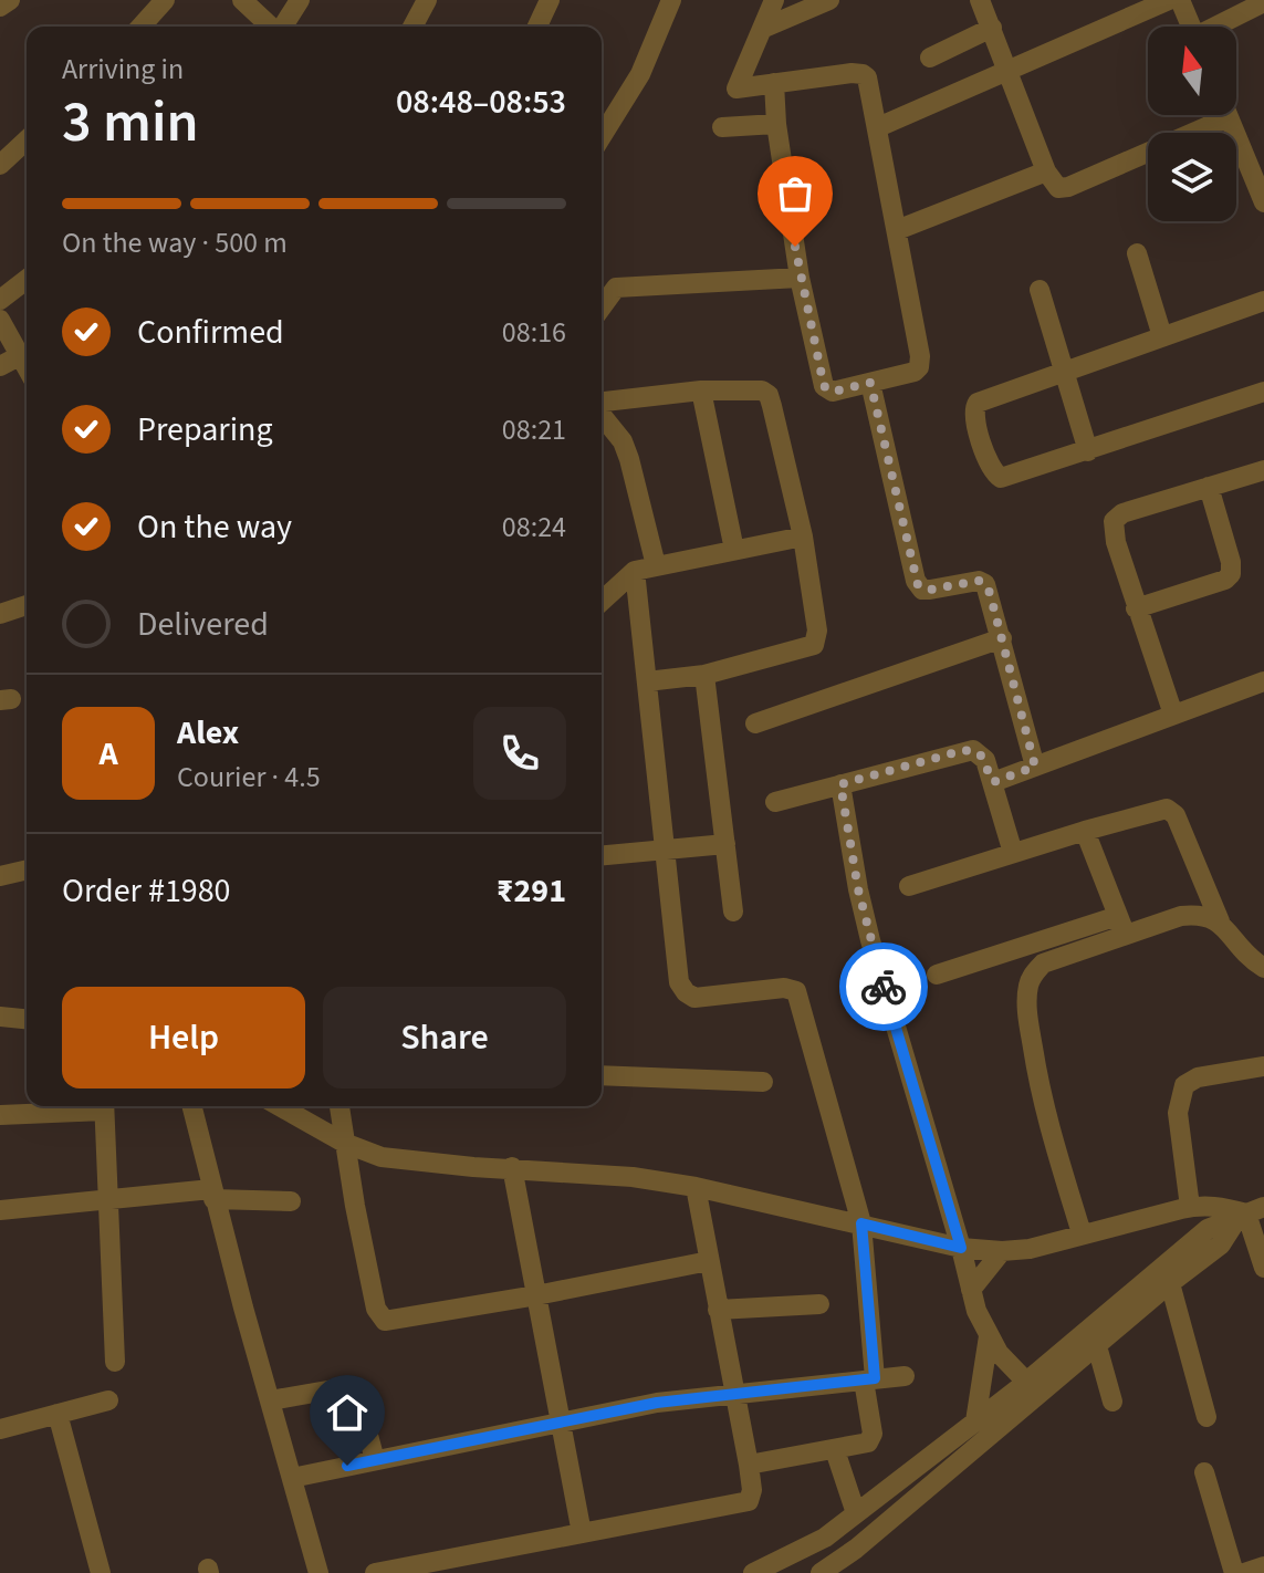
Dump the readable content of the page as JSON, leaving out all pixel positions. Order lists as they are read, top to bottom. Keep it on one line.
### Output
{"north":"top","page":{"heading":["3 min","Arriving in","08:48–08:53"],"panel":["Alex","Courier · 4.5","Order #1980","₹291"],"bar":"On the way · 500 m","list":[["Confirmed","08:16"],["Preparing","08:21"],["On the way","08:24"],"Delivered"],"round":"A","buttons":["Help","Share"]}}
